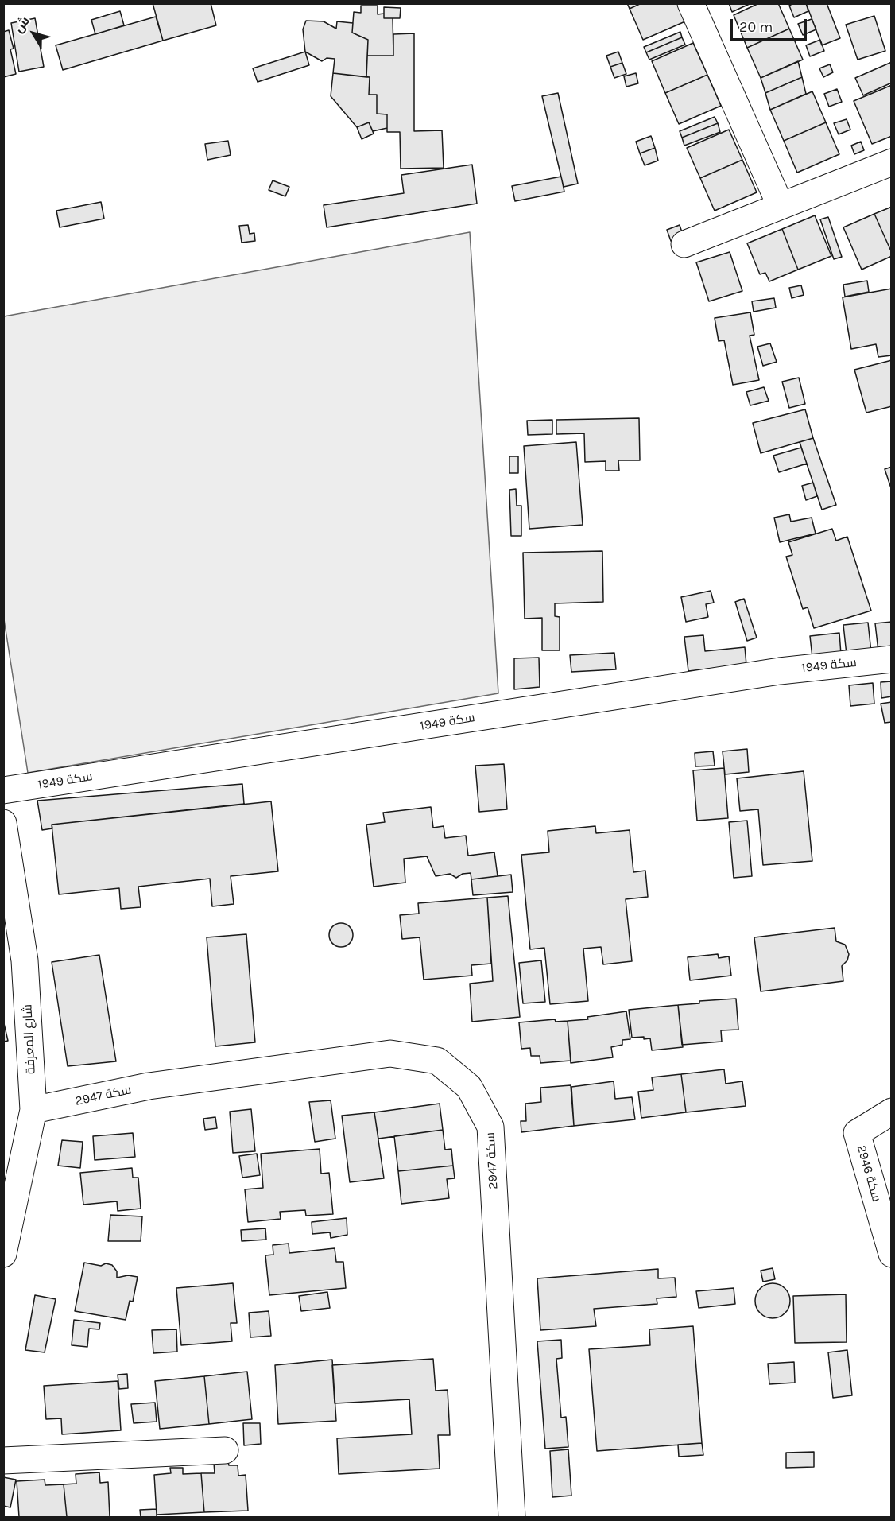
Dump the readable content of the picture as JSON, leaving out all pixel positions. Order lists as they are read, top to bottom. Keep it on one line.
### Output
{"streets":{"street":["سكة 1949","شارع المعرفة","سكة 2947","سكة 2946"]},"crossings":[["شارع المعرفة","سكة 2947"]],"scale_bar":"20 m","north":"top left"}
